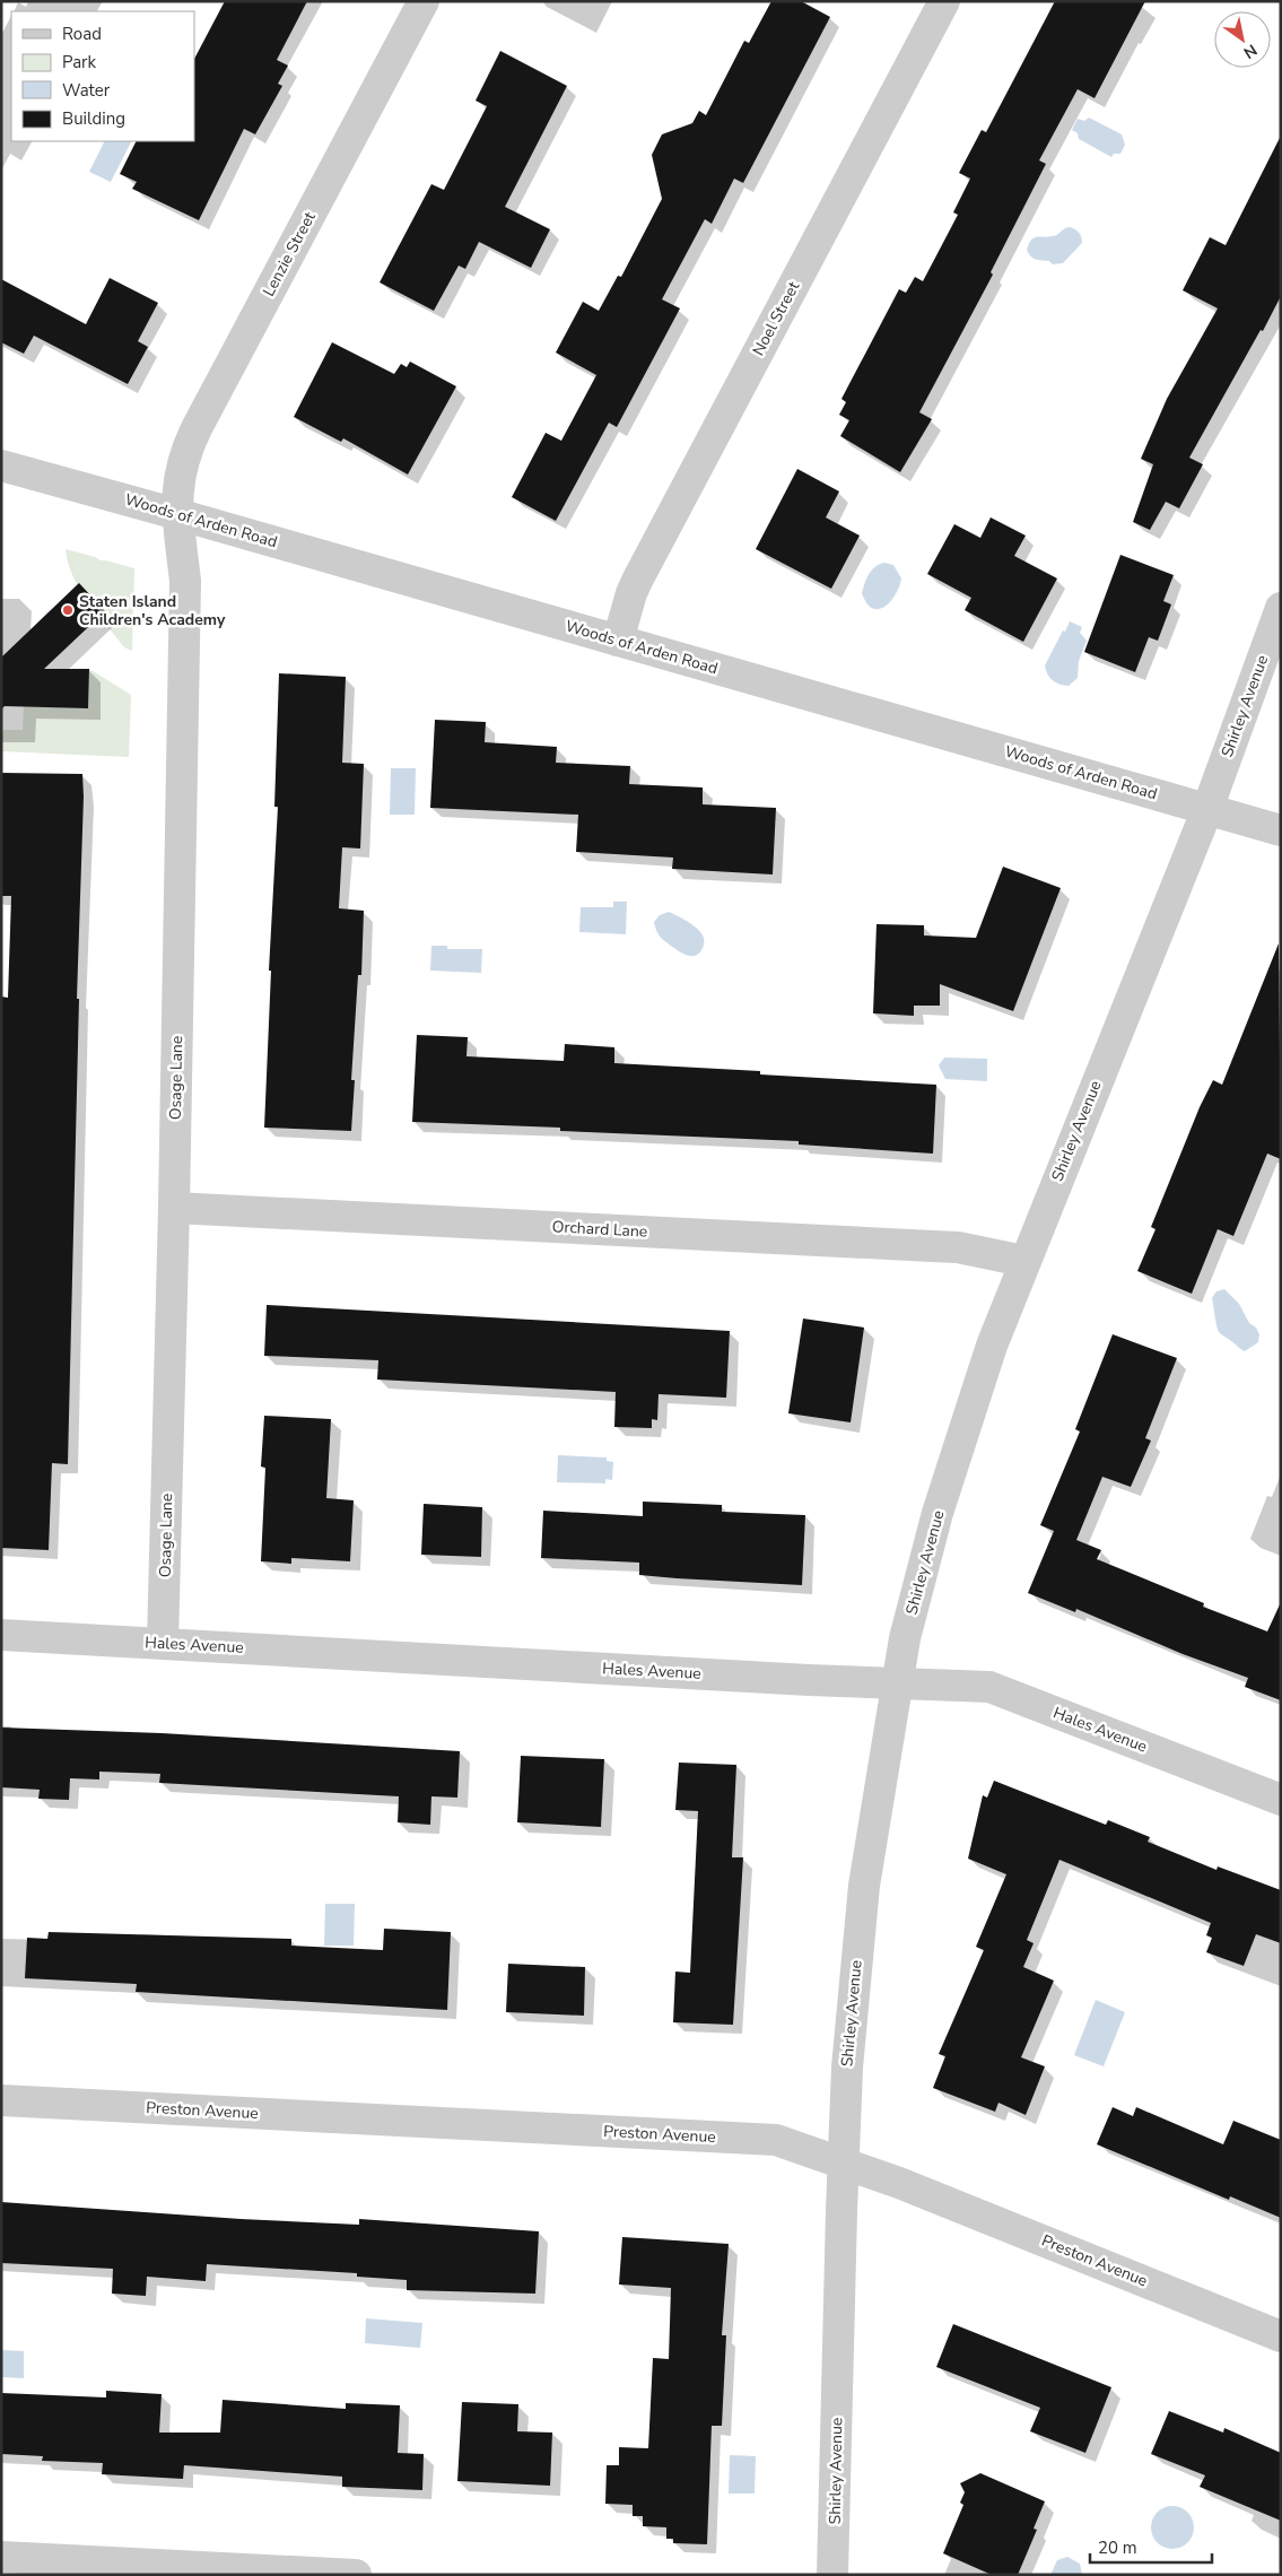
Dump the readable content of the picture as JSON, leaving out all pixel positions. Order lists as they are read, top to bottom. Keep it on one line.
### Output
{"streets":{"street":["Lenzie Street","Noel Street","Woods of Arden Road","Shirley Avenue","Osage Lane","Orchard Lane","Hales Avenue","Preston Avenue"]},"crossings":[["Lenzie Street","Woods of Arden Road"],["Lenzie Street","Osage Lane"],["Noel Street","Woods of Arden Road"],["Woods of Arden Road","Shirley Avenue"],["Woods of Arden Road","Osage Lane"],["Shirley Avenue","Orchard Lane"],["Shirley Avenue","Hales Avenue"],["Shirley Avenue","Preston Avenue"],["Osage Lane","Orchard Lane"],["Osage Lane","Hales Avenue"]],"places":["Staten Island Children's Academy"],"legend":["Road","Park","Water","Building"],"scale_bar":"20 m","north":"bottom right"}
